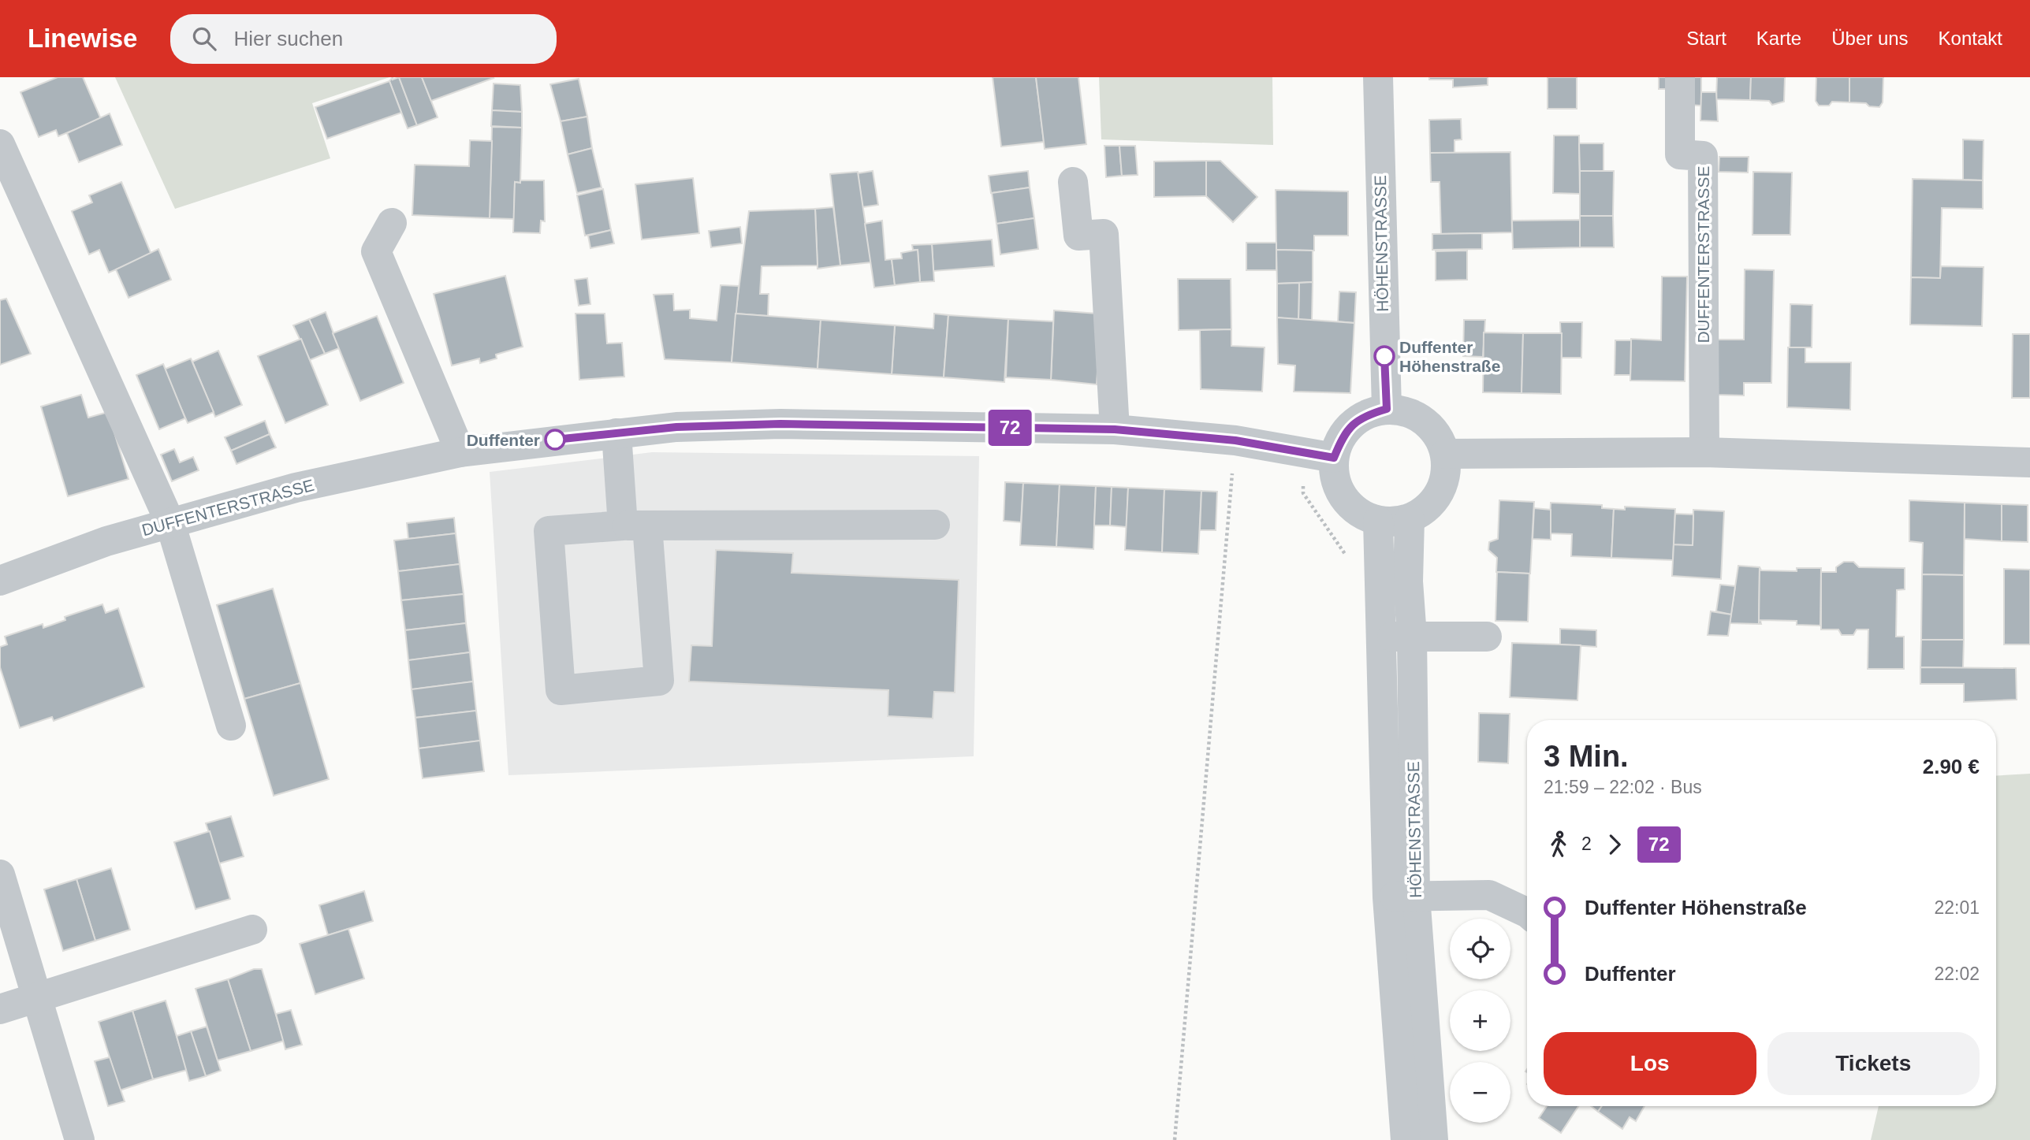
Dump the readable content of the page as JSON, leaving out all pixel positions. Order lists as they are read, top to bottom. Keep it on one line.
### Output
{"streets":{"street":["HÖHENSTRASSE","DUFFENTERSTRASSE"]},"crossings":[["HÖHENSTRASSE","DUFFENTERSTRASSE"]],"places":["Duffenter Höhenstraße","Duffenter"],"lines":["bus line 72"],"page":{"header":"Linewise","search":"Hier suchen","nav":["Start","Karte","Über uns","Kontakt"],"on_map":"72","heading":["3 Min.","21:59 – 22:02 · Bus","2.90 €"],"legs":["2","72"],"list":[{"name":"Duffenter Höhenstraße","value":"22:01"},{"name":"Duffenter","value":"22:02"}],"map_buttons":["+","−"],"buttons":["Los","Tickets"]}}
